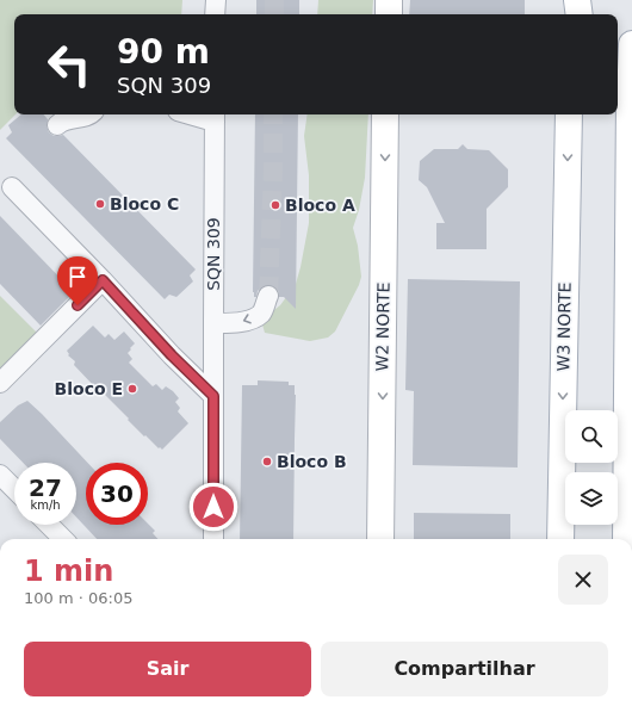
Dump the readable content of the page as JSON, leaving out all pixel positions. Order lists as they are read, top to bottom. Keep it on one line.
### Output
{"streets":{"main road":["W2 NORTE","W3 NORTE"],"street":["SQN 309"]},"one_way":["W2 NORTE"],"places":["Bloco C","Bloco A","Bloco E","Bloco B"],"page":{"turn":["90 m","SQN 309"],"speed":"27 km/h","limit":"30","heading":["1 min","100 m · 06:05"],"buttons":["Sair","Compartilhar"]}}
